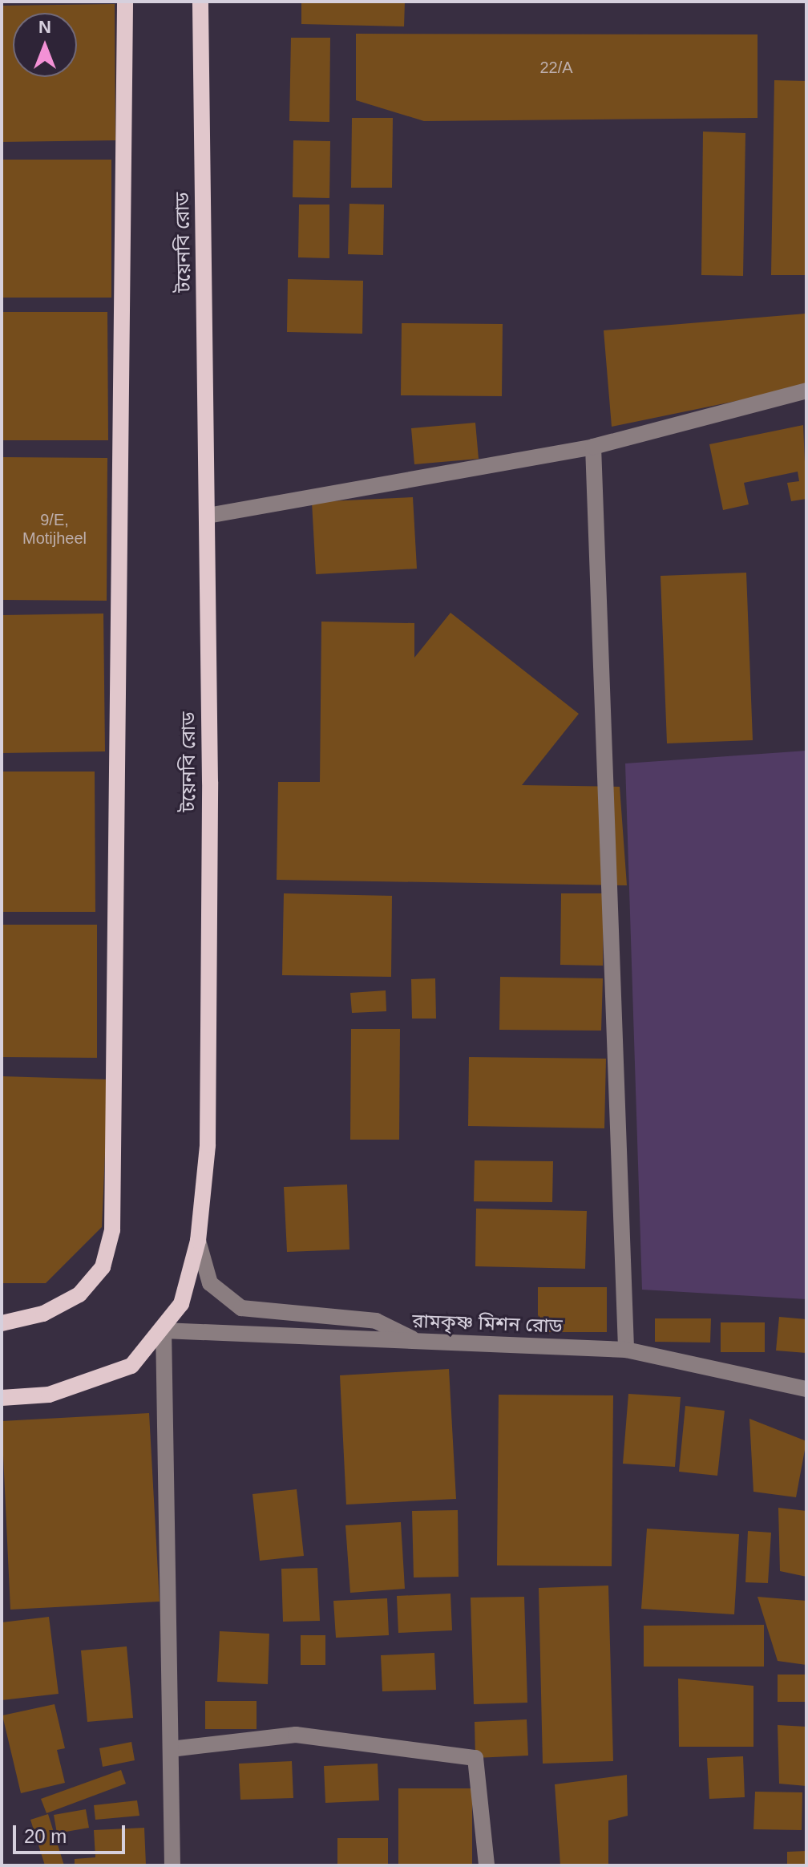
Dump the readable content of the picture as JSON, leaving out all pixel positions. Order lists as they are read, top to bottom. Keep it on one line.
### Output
{"streets":{"main road":["টয়েনবি রোড"],"street":["রামকৃষ্ণ মিশন রোড"]},"crossings":[["টয়েনবি রোড","রামকৃষ্ণ মিশন রোড"]],"house_numbers":["22/A","9/E, Motijheel"],"scale_bar":"20 m","north":"top"}
